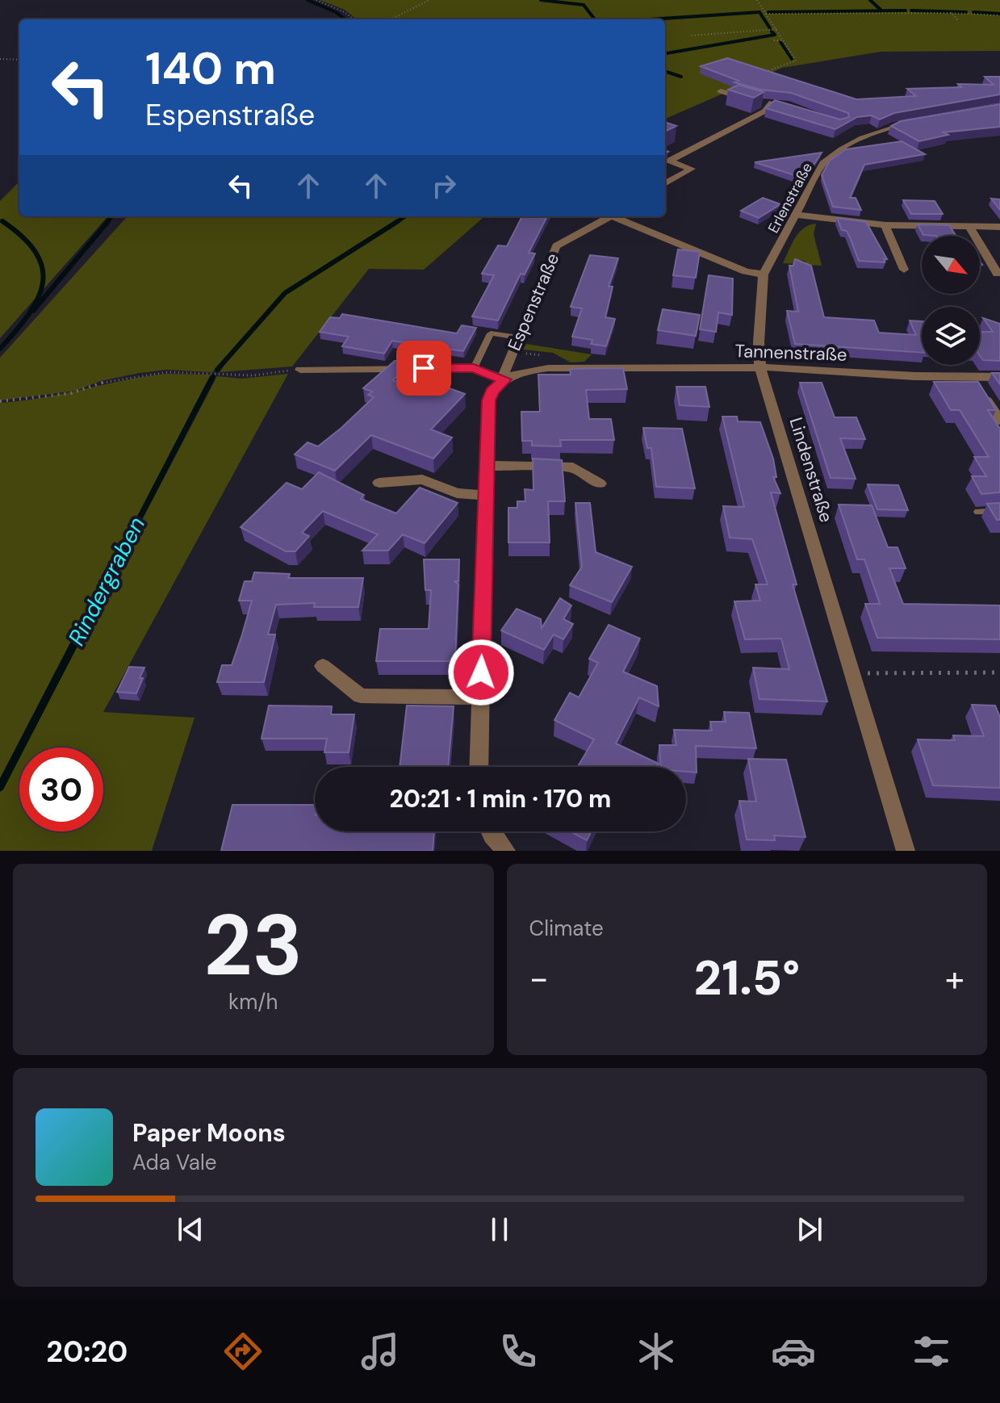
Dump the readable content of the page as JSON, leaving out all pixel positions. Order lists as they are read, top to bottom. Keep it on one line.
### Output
{"streets":{"street":["Erlenstraße","Espenstraße","Tannenstraße","Lindenstraße"]},"crossings":[["Erlenstraße","Lindenstraße"],["Espenstraße","Tannenstraße"],["Tannenstraße","Lindenstraße"]],"water":["Rindergraben"],"north":"bottom right","page":{"turn":["140 m","Espenstraße"],"limit":"30","trip":"20:21 · 1 min · 170 m","tile":[["23","km/h"],"Climate"],"heat":["−","21.5°","+"],"song":["Paper Moons","Ada Vale"],"tabs":"20:20"}}
